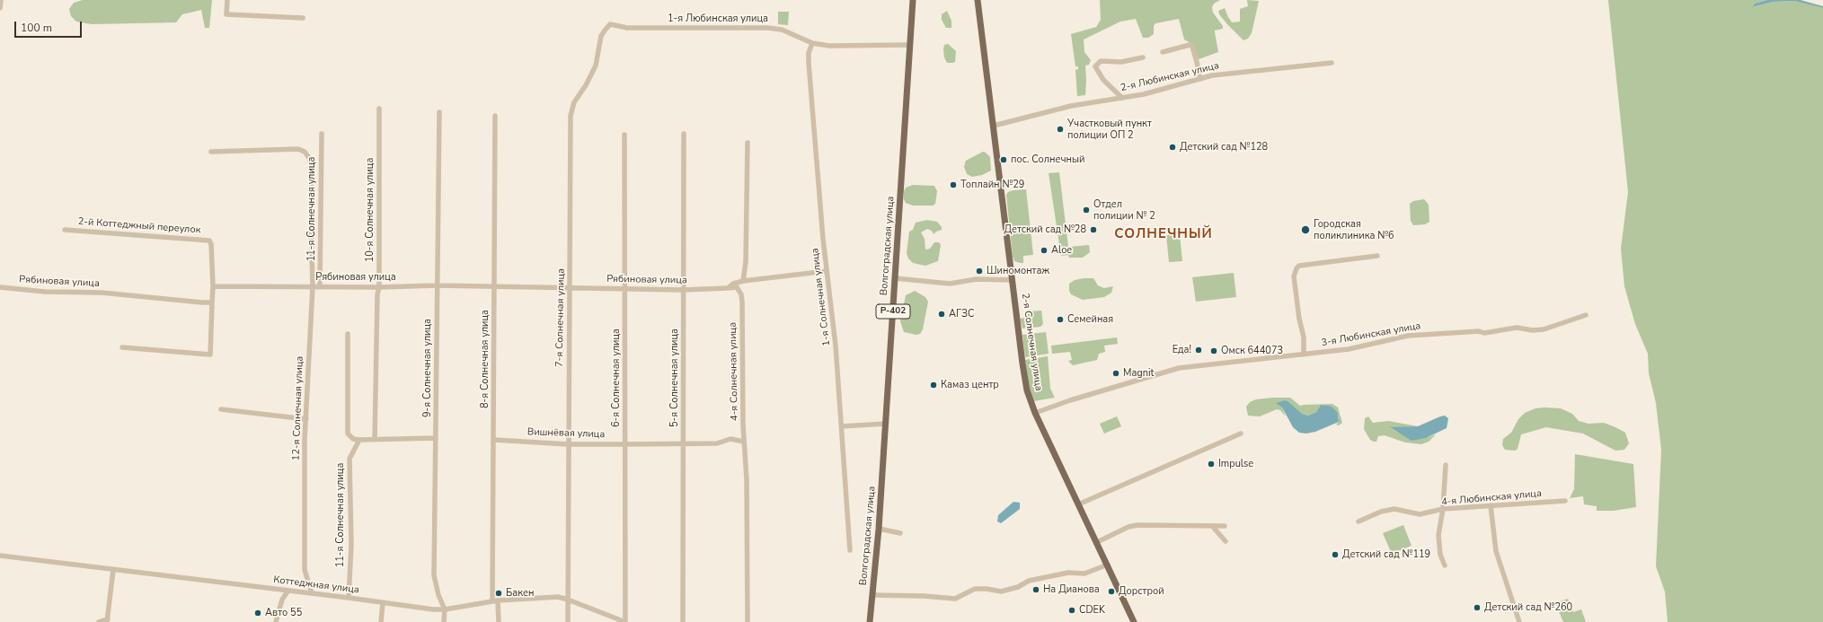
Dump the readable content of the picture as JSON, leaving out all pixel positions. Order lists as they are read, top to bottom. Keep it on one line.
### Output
{"streets":{"main road":["Волгоградская улица","Р-402","2-я Солнечная улица"],"street":["1-я Любинская улица","2-я Любинская улица","11-я Солнечная улица","10-я Солнечная улица","2-й Коттеджный переулок","Рябиновая улица","1-я Солнечная улица","7-я Солнечная улица","3-я Любинская улица","8-я Солнечная улица","9-я Солнечная улица","4-я Солнечная улица","6-я Солнечная улица","5-я Солнечная улица","12-я Солнечная улица","Вишнёвая улица","4-я Любинская улица","Коттеджная улица"]},"crossings":[["1-я Любинская улица","Волгоградская улица"],["1-я Любинская улица","1-я Солнечная улица"],["1-я Любинская улица","7-я Солнечная улица"],["2-я Любинская улица","2-я Солнечная улица"],["11-я Солнечная улица","Рябиновая улица"],["11-я Солнечная улица","Коттеджная улица"],["10-я Солнечная улица","Рябиновая улица"],["2-й Коттеджный переулок","Рябиновая улица"],["Рябиновая улица","7-я Солнечная улица"],["Рябиновая улица","8-я Солнечная улица"],["Рябиновая улица","9-я Солнечная улица"],["Рябиновая улица","4-я Солнечная улица"],["Рябиновая улица","6-я Солнечная улица"],["Рябиновая улица","5-я Солнечная улица"],["Рябиновая улица","12-я Солнечная улица"],["7-я Солнечная улица","Вишнёвая улица"],["7-я Солнечная улица","Коттеджная улица"],["3-я Любинская улица","2-я Солнечная улица"],["8-я Солнечная улица","Вишнёвая улица"],["8-я Солнечная улица","Коттеджная улица"],["9-я Солнечная улица","Коттеджная улица"],["4-я Солнечная улица","Вишнёвая улица"],["6-я Солнечная улица","Вишнёвая улица"],["6-я Солнечная улица","Коттеджная улица"],["5-я Солнечная улица","Вишнёвая улица"],["12-я Солнечная улица","Коттеджная улица"]],"districts":["СОЛНЕЧНЫЙ"],"places":["Участковый пункт полиции ОП 2","Детский сад №128","пос. Солнечный","Топлайн №29","Отдел полиции № 2","Детский сад №28","Городская поликлиника №6","Aloe","Шиномонтаж","АГЗС","Семейная","Еда!","Омск 644073","Magnit","Камаз центр","Impulse","Детский сад №119","На Дианова","Дорстрой","Бакен","Детский сад №260","CDEK","Авто 55"],"scale_bar":"100 m"}
